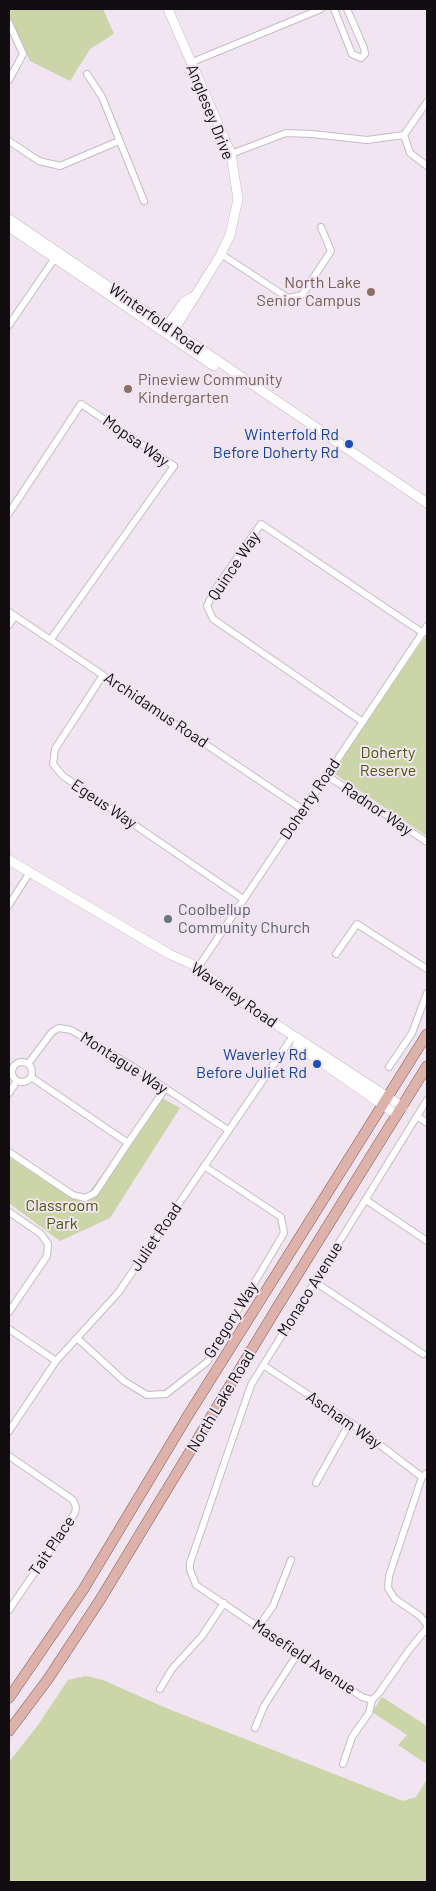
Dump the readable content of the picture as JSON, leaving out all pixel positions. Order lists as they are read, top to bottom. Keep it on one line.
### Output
{"streets":{"main road":["Anglesey Drive","Winterfold Road","Waverley Road","North Lake Road"],"street":["Mopsa Way","Quince Way","Archidamus Road","Doherty Road","Egeus Way","Radnor Way","Montague Way","Juliet Road","Monaco Avenue","Gregory Way","Ascham Way","Tait Place","Masefield Avenue"]},"crossings":[["Anglesey Drive","Winterfold Road"],["Mopsa Way","Archidamus Road"],["Quince Way","Doherty Road"],["Archidamus Road","Doherty Road"],["Archidamus Road","Egeus Way"],["Doherty Road","Egeus Way"],["Doherty Road","Radnor Way"],["Doherty Road","Waverley Road"],["Waverley Road","Juliet Road"],["Waverley Road","North Lake Road"],["Montague Way","Juliet Road"],["Juliet Road","Gregory Way"],["Monaco Avenue","Ascham Way"],["Monaco Avenue","Masefield Avenue"]],"parks":["Doherty Reserve","Classroom Park"],"places":["North Lake Senior Campus","Pineview Community Kindergarten","Winterfold Rd Before Doherty Rd","Coolbellup Community Church","Waverley Rd Before Juliet Rd"]}
